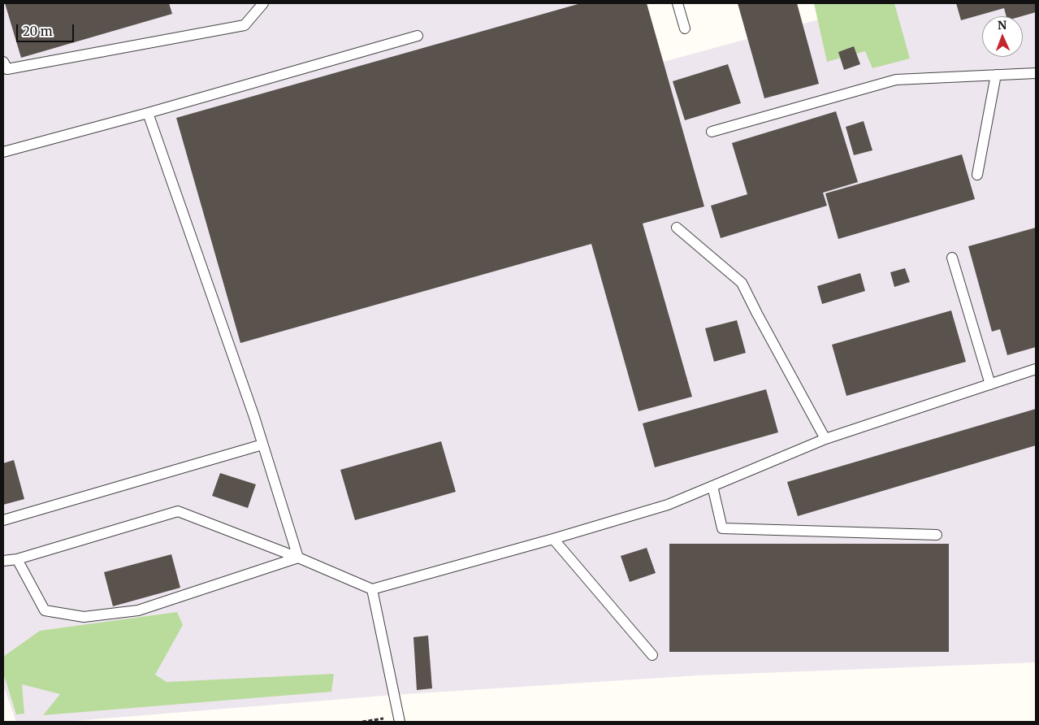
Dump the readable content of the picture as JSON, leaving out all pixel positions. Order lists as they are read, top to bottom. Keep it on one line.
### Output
{"scale_bar":"20 m","north":"top"}
